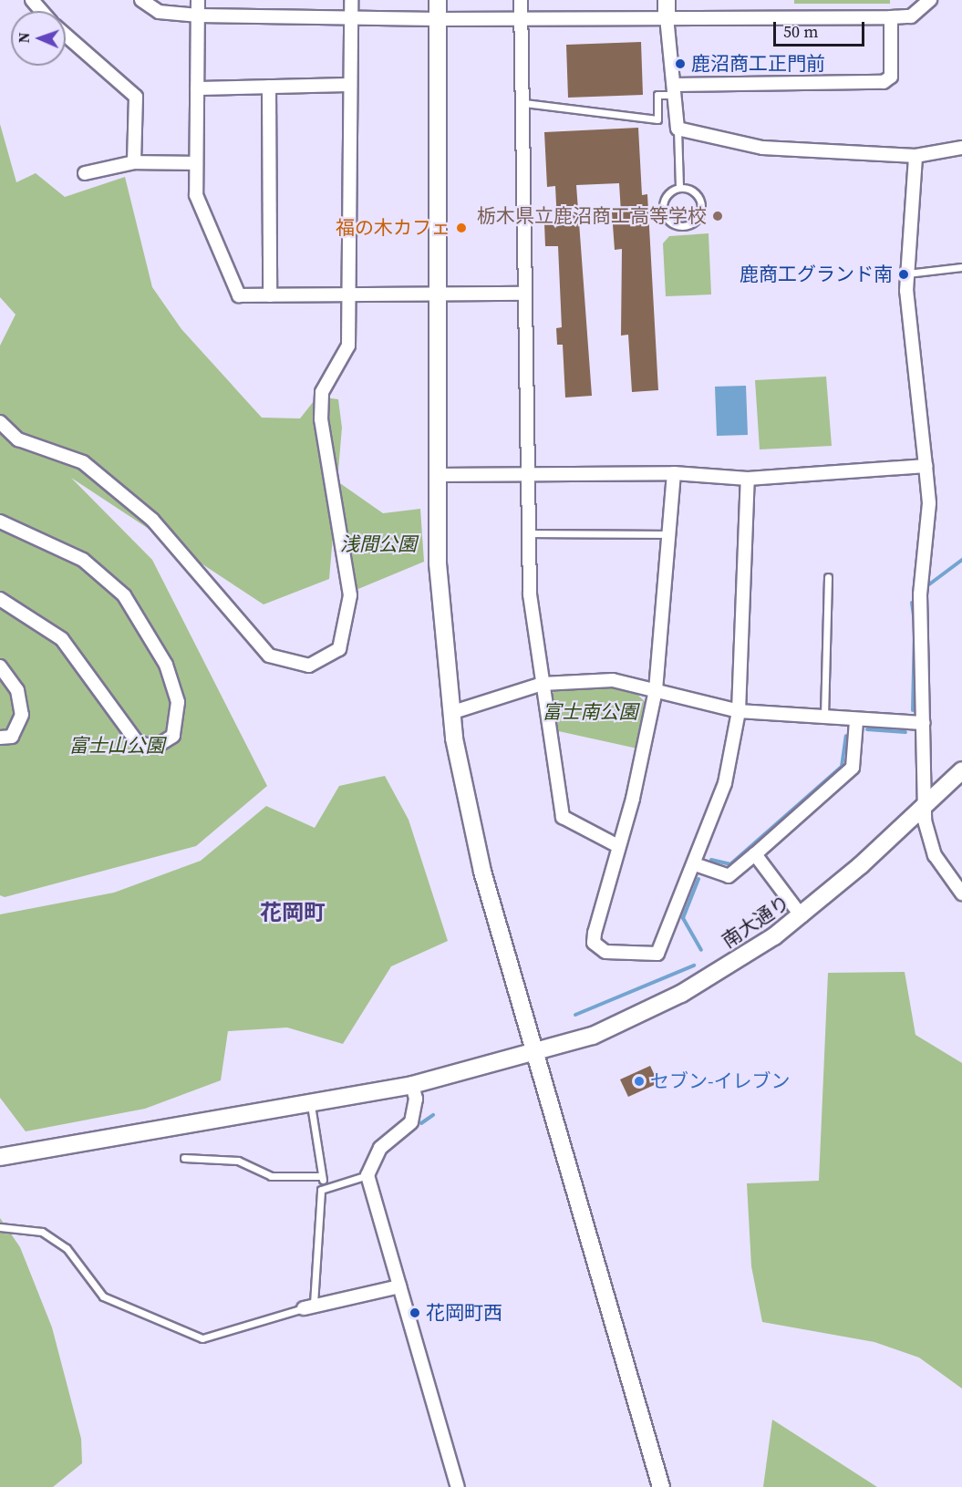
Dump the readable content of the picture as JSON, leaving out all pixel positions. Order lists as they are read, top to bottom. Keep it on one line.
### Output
{"streets":{"street":["南大通り"]},"districts":["花岡町"],"parks":["浅間公園","富士南公園","富士山公園"],"places":["鹿沼商工正門前","栃木県立鹿沼商工高等学校","福の木カフェ","鹿商工グランド南","セブン-イレブン","花岡町西"],"scale_bar":"50 m","north":"left"}
